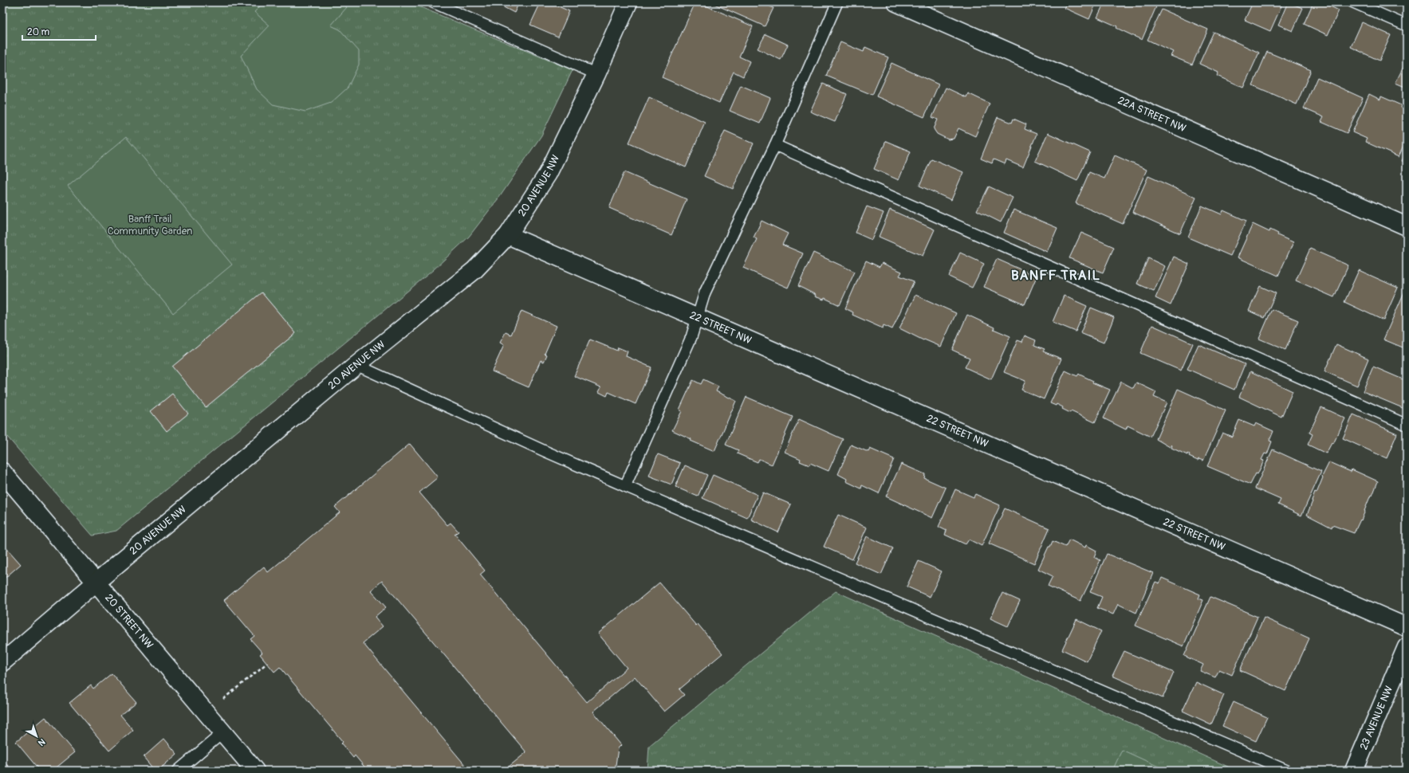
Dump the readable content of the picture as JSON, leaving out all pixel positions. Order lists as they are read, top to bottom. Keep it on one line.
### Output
{"streets":{"street":["22A STREET NW","20 AVENUE NW","22 STREET NW","20 STREET NW","23 AVENUE NW"]},"crossings":[["20 AVENUE NW","22 STREET NW"],["20 AVENUE NW","20 STREET NW"]],"districts":["BANFF TRAIL"],"parks":["Banff Trail Community Garden"],"scale_bar":"20 m","north":"bottom right"}
